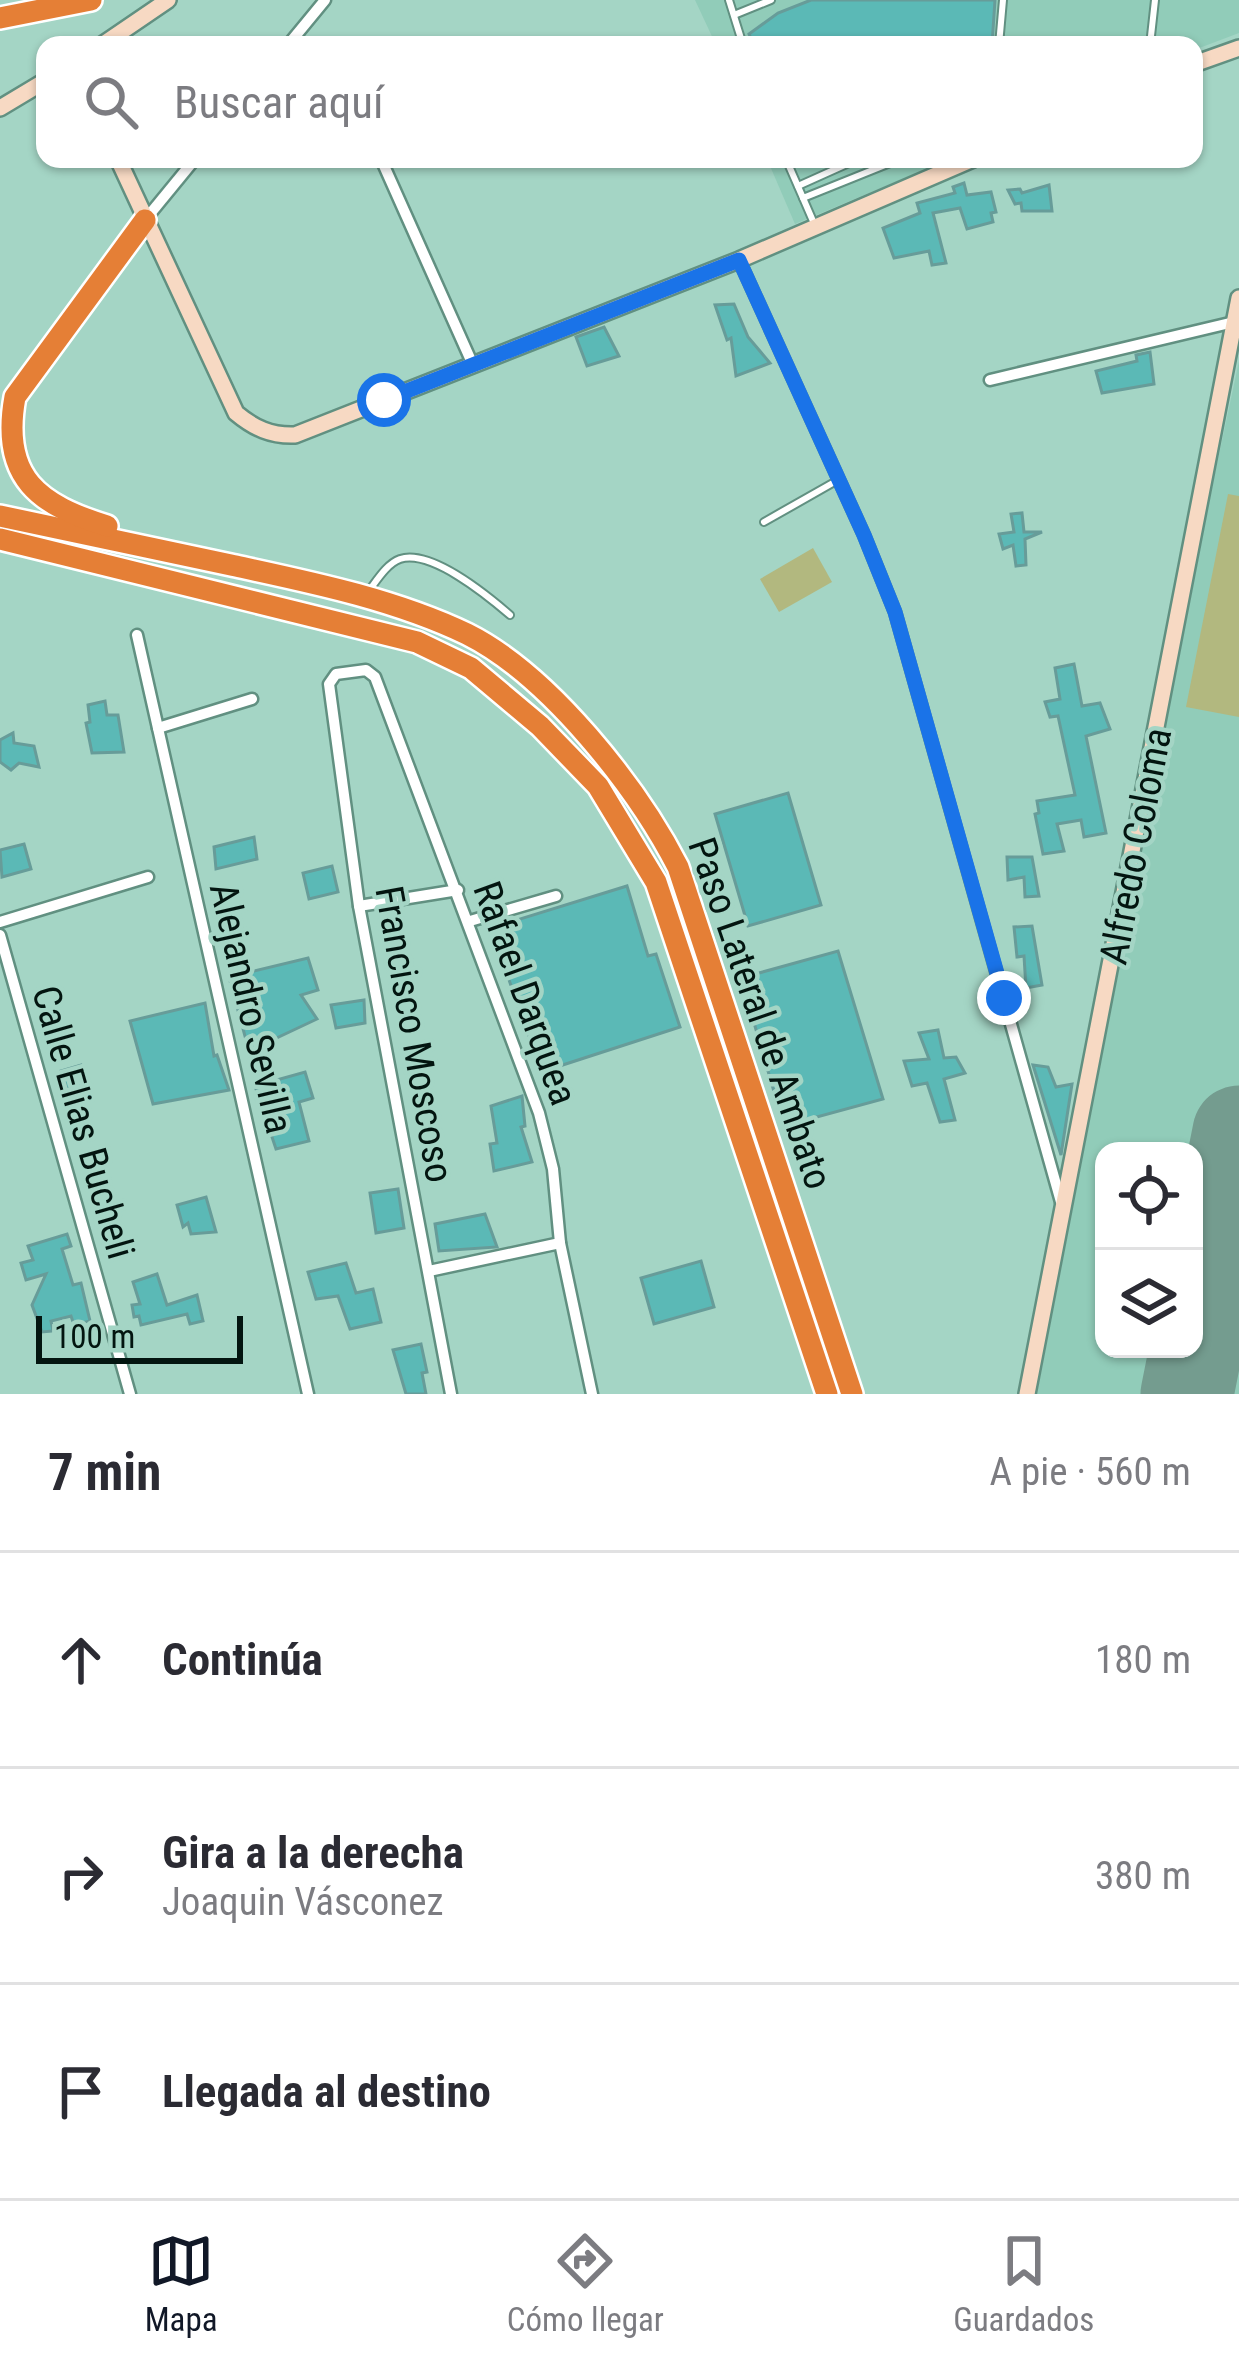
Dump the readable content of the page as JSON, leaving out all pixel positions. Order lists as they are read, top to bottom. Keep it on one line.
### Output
{"streets":{"highway":["Paso Lateral de Ambato"],"street":["Alfredo Coloma","Rafael Darquea","Alejandro Sevilla","Francisco Moscoso","Calle Elias Bucheli"]},"crossings":[["Rafael Darquea","Francisco Moscoso"]],"scale_bar":"100 m","page":{"search":"Buscar aquí","scale":"100 m","heading":["7 min","A pie · 560 m"],"list":[["Continúa","180 m"],["Gira a la derecha","Joaquin Vásconez","380 m"],"Llegada al destino"],"nav":["Mapa","Cómo llegar","Guardados"]}}
